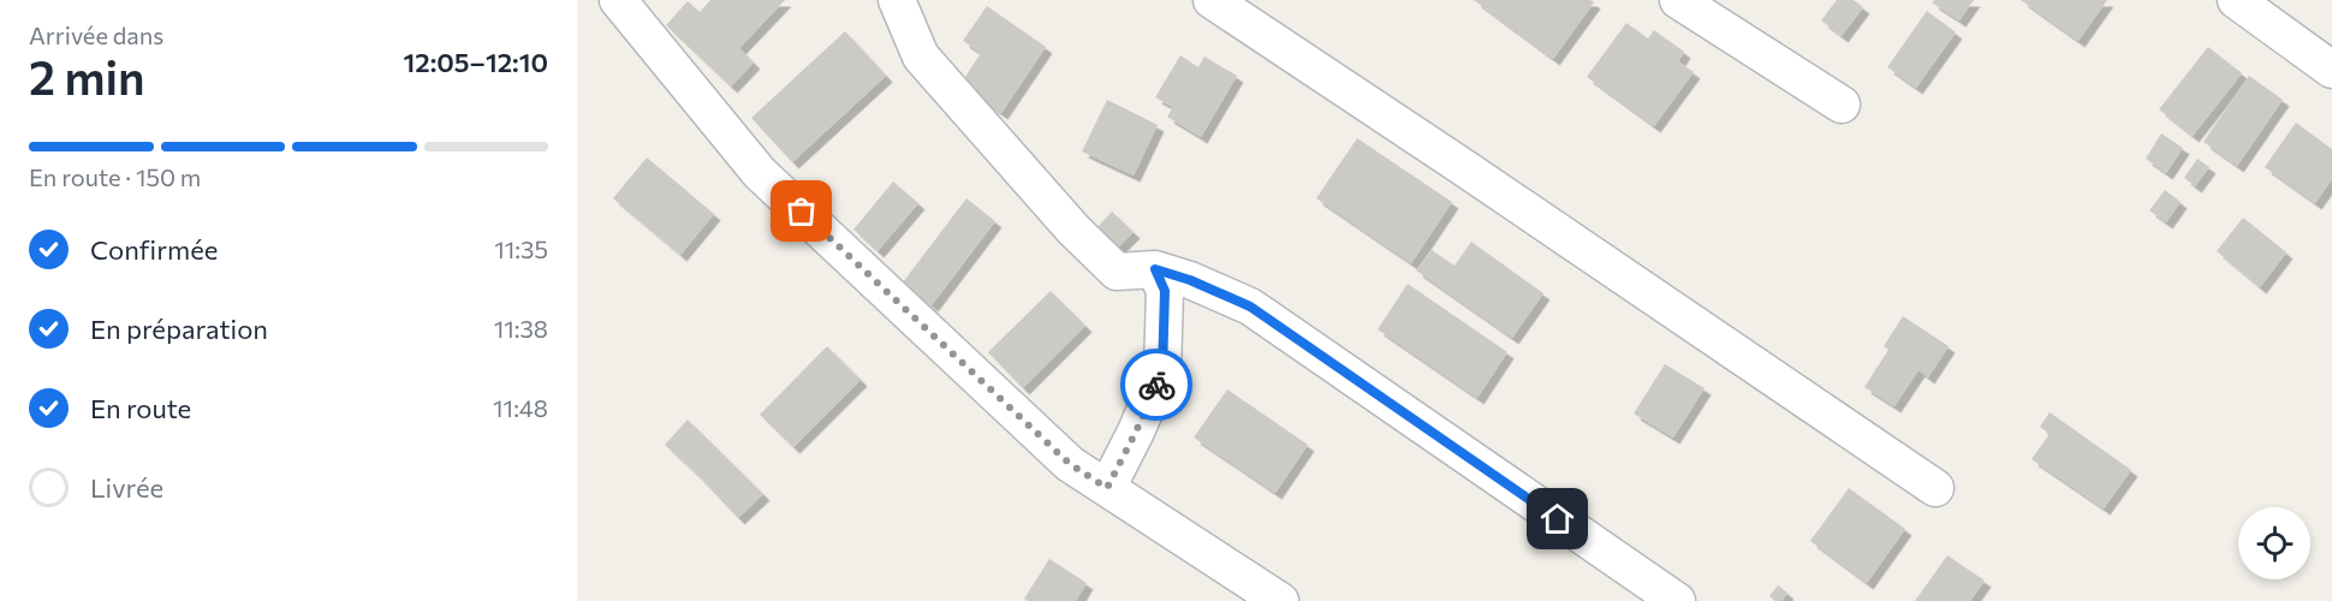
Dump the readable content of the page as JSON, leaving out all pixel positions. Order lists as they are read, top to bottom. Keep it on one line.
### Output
{"page":{"heading":["2 min","Arrivée dans","12:05–12:10"],"bar":"En route · 150 m","list":[["Confirmée","11:35"],["En préparation","11:38"],["En route","11:48"],"Livrée"]}}
